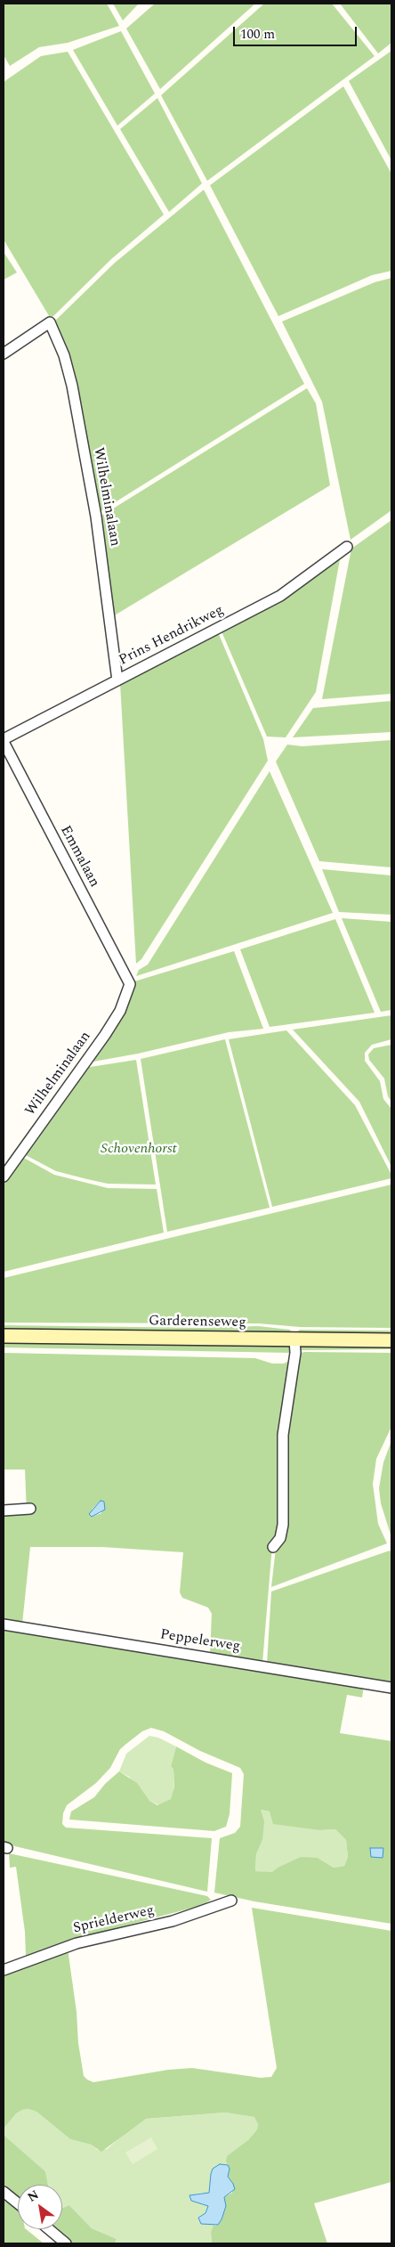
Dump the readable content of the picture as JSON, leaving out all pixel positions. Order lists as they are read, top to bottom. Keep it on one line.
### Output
{"streets":{"main road":["Garderenseweg"],"street":["Wilhelminalaan","Prins Hendrikweg","Emmalaan","Peppelerweg","Sprielderweg"]},"crossings":[["Wilhelminalaan","Prins Hendrikweg"],["Wilhelminalaan","Emmalaan"],["Prins Hendrikweg","Emmalaan"]],"parks":["Schovenhorst"],"scale_bar":"100 m","north":"top left"}
